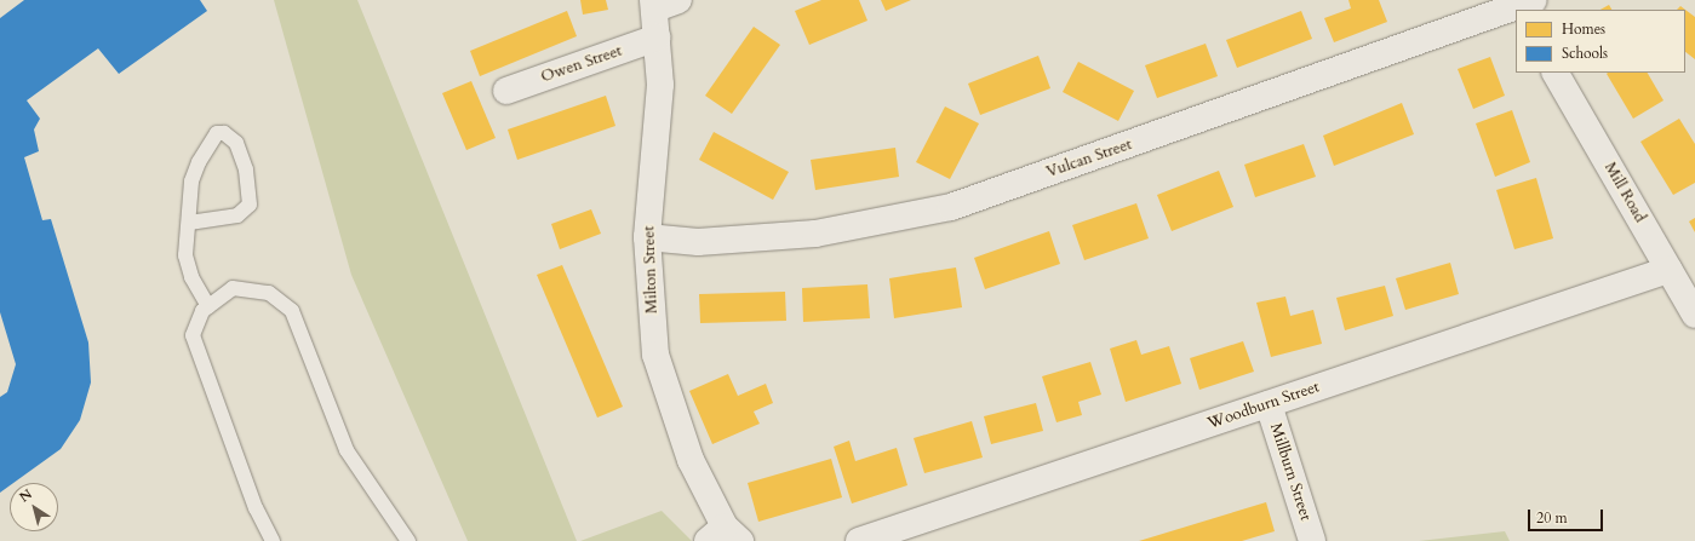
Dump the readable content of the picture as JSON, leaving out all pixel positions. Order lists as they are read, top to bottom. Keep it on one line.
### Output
{"streets":{"street":["Owen Street","Vulcan Street","Mill Road","Milton Street","Woodburn Street","Millburn Street"]},"crossings":[["Owen Street","Milton Street"],["Vulcan Street","Milton Street"],["Mill Road","Woodburn Street"],["Woodburn Street","Millburn Street"]],"legend":["Homes","Schools"],"scale_bar":"20 m","north":"top left"}
